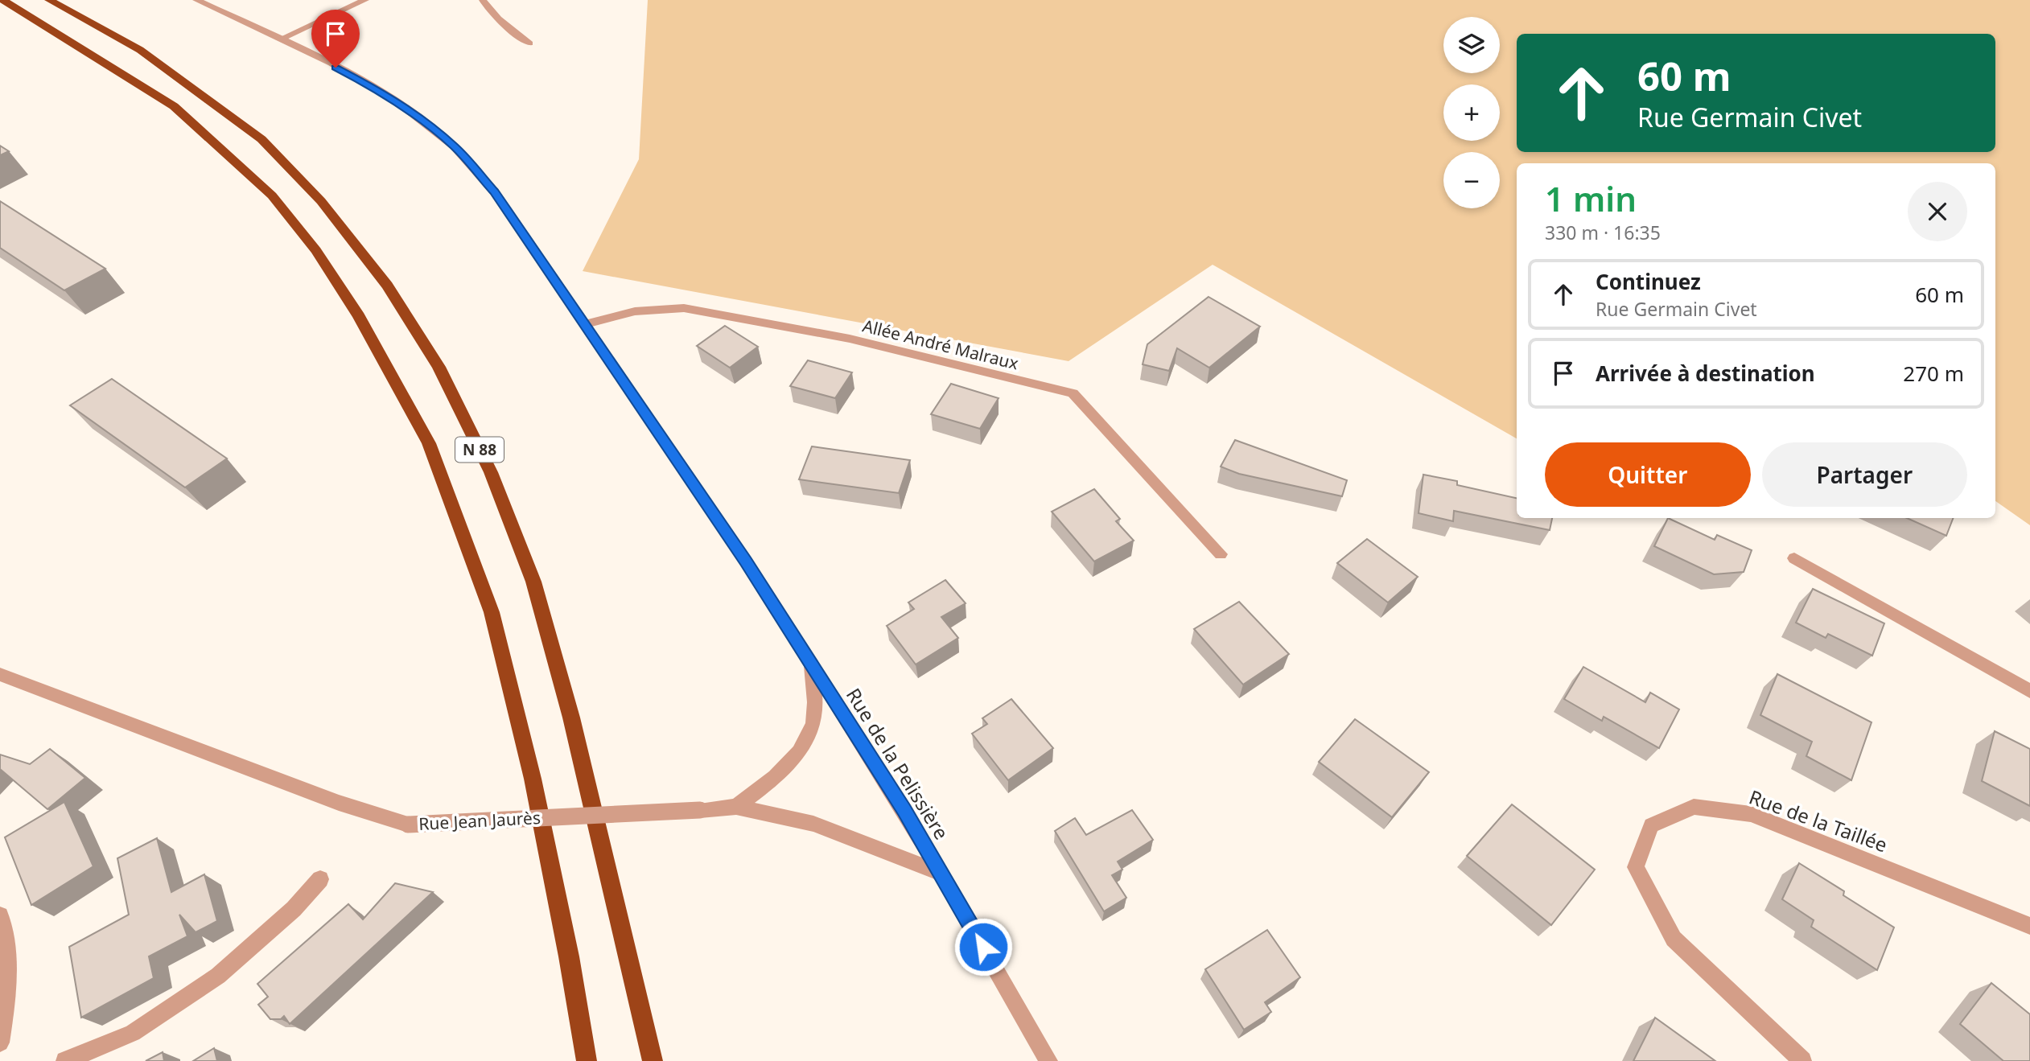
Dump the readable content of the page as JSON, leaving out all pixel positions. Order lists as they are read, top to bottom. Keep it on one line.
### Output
{"streets":{"highway":["N 88"],"street":["Allée André Malraux","Rue de la Pelissière","Rue Jean Jaurès","Rue de la Taillée"]},"crossings":[["Allée André Malraux","Rue de la Pelissière"],["Rue de la Pelissière","Rue Jean Jaurès"]],"page":{"map_buttons":["+","−"],"turn":["60 m","Rue Germain Civet"],"heading":["1 min","330 m · 16:35"],"list":[{"name":"Continuez","note":"Rue Germain Civet","value":"60 m"},{"name":"Arrivée à destination","value":"270 m"}],"buttons":["Quitter","Partager"]}}
